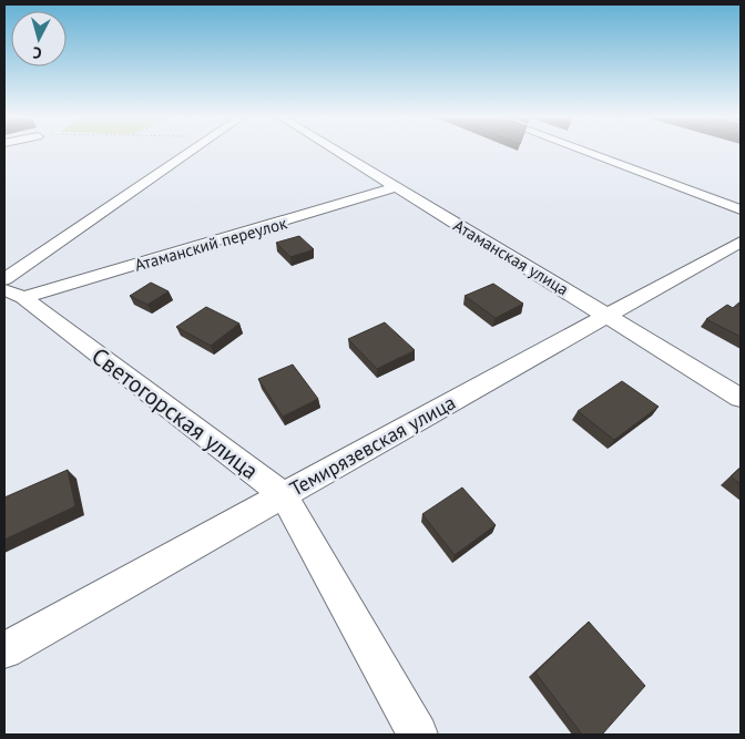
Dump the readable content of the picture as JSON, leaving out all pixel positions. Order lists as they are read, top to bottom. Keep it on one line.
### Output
{"streets":{"street":["Атаманский переулок","Атаманская улица","Светогорская улица","Темирязевская улица"]},"crossings":[["Атаманский переулок","Атаманская улица"],["Атаманский переулок","Светогорская улица"],["Атаманская улица","Темирязевская улица"],["Светогорская улица","Темирязевская улица"]],"north":"bottom"}
